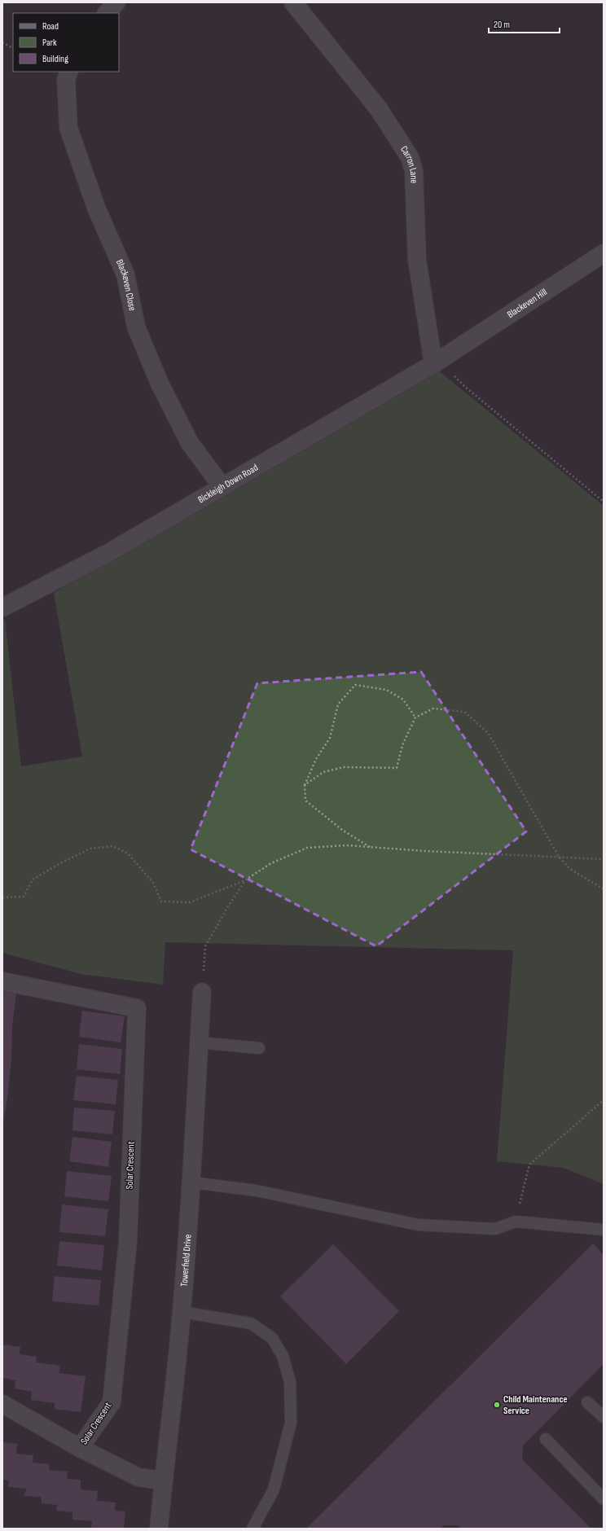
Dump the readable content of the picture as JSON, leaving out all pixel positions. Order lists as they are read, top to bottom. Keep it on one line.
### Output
{"streets":{"street":["Carron Lane","Blackeven Close","Blackeven Hill","Bickleigh Down Road","Solar Crescent","Towerfield Drive"]},"crossings":[["Carron Lane","Blackeven Hill"],["Carron Lane","Bickleigh Down Road"],["Blackeven Close","Bickleigh Down Road"],["Blackeven Hill","Bickleigh Down Road"],["Solar Crescent","Towerfield Drive"]],"places":["Child Maintenance Service"],"legend":["Road","Park","Building"],"scale_bar":"20 m"}
